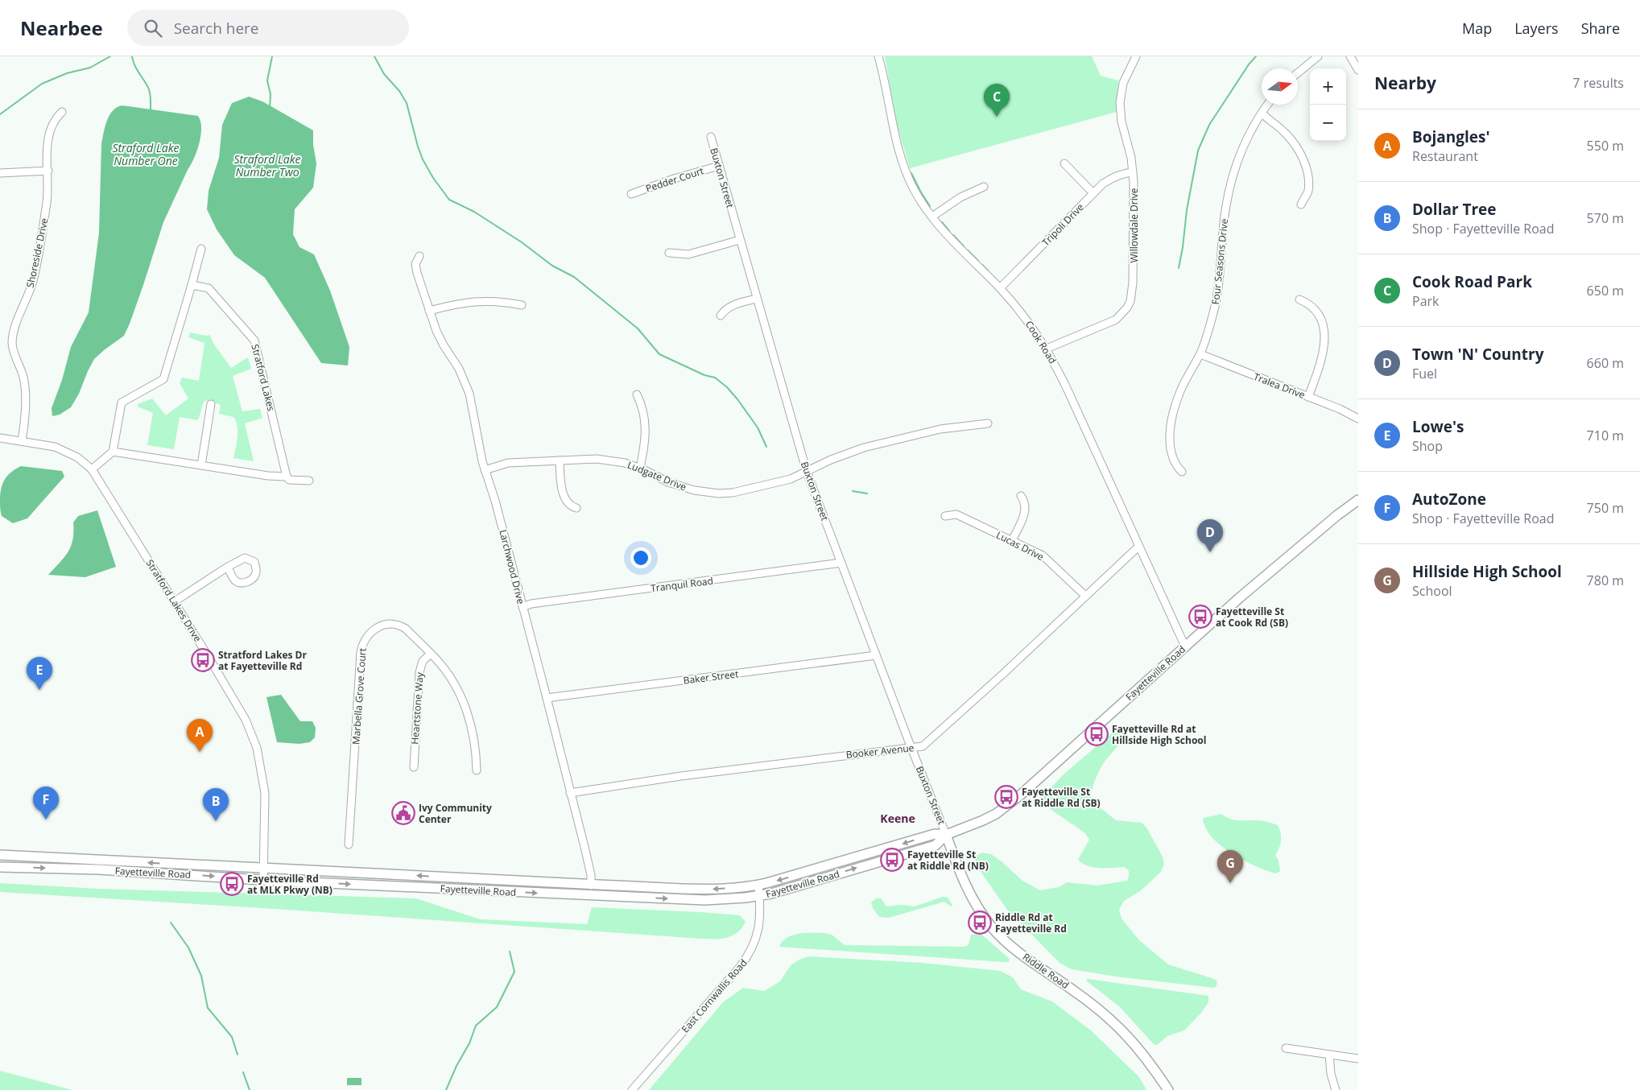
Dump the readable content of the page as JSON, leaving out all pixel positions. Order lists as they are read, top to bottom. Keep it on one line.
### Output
{"streets":{"main road":["Fayetteville Road","Riddle Road"],"street":["Buxton Street","Pedder Court","Tripoli Drive","Willowdale Drive","Shoreside Drive","Four Seasons Drive","Cook Road","Stratford Lakes","Tralea Drive","Ludgate Drive","Lucas Drive","Larchwood Drive","Tranquil Road","Stratford Lakes Drive","Baker Street","Marbella Grove Court","Heartstone Way","Booker Avenue","East Cornwallis Road"]},"crossings":[["Buxton Street","Pedder Court"],["Buxton Street","Ludgate Drive"],["Buxton Street","Tranquil Road"],["Buxton Street","Fayetteville Road"],["Buxton Street","Baker Street"],["Buxton Street","Booker Avenue"],["Buxton Street","Riddle Road"],["Tripoli Drive","Willowdale Drive"],["Tripoli Drive","Cook Road"],["Willowdale Drive","Cook Road"],["Shoreside Drive","Stratford Lakes Drive"],["Four Seasons Drive","Tralea Drive"],["Cook Road","Fayetteville Road"],["Cook Road","Booker Avenue"],["Ludgate Drive","Larchwood Drive"],["Lucas Drive","Booker Avenue"],["Larchwood Drive","Tranquil Road"],["Larchwood Drive","Fayetteville Road"],["Larchwood Drive","Baker Street"],["Larchwood Drive","Booker Avenue"],["Stratford Lakes Drive","Fayetteville Road"],["Fayetteville Road","Riddle Road"],["Fayetteville Road","East Cornwallis Road"],["Marbella Grove Court","Heartstone Way"]],"districts":["Keene"],"water":["Straford Lake Number One","Straford Lake Number Two"],"places":{"bus stop":["Fayetteville St at Cook Rd (SB)","Stratford Lakes Dr at Fayetteville Rd","Fayetteville Rd at Hillside High School","Fayetteville St at Riddle Rd (SB)","Fayetteville St at Riddle Rd (NB)","Fayetteville Rd at MLK Pkwy (NB)","Riddle Rd at Fayetteville Rd"],"public building":["Ivy Community Center"]},"north":"right","page":{"header":"Nearbee","search":"Search here","nav":["Map","Layers","Share"],"heading":["Nearby","7 results"],"map_buttons":["+","−"],"pins":["C","D","E","A","F","B","G"],"list":[{"mark":"A","name":"Bojangles'","note":"Restaurant","value":"550 m"},{"mark":"B","name":"Dollar Tree","note":"Shop · Fayetteville Road","value":"570 m"},{"mark":"C","name":"Cook Road Park","note":"Park","value":"650 m"},{"mark":"D","name":"Town 'N' Country","note":"Fuel","value":"660 m"},{"mark":"E","name":"Lowe's","note":"Shop","value":"710 m"},{"mark":"F","name":"AutoZone","note":"Shop · Fayetteville Road","value":"750 m"},{"mark":"G","name":"Hillside High School","note":"School","value":"780 m"}]}}
